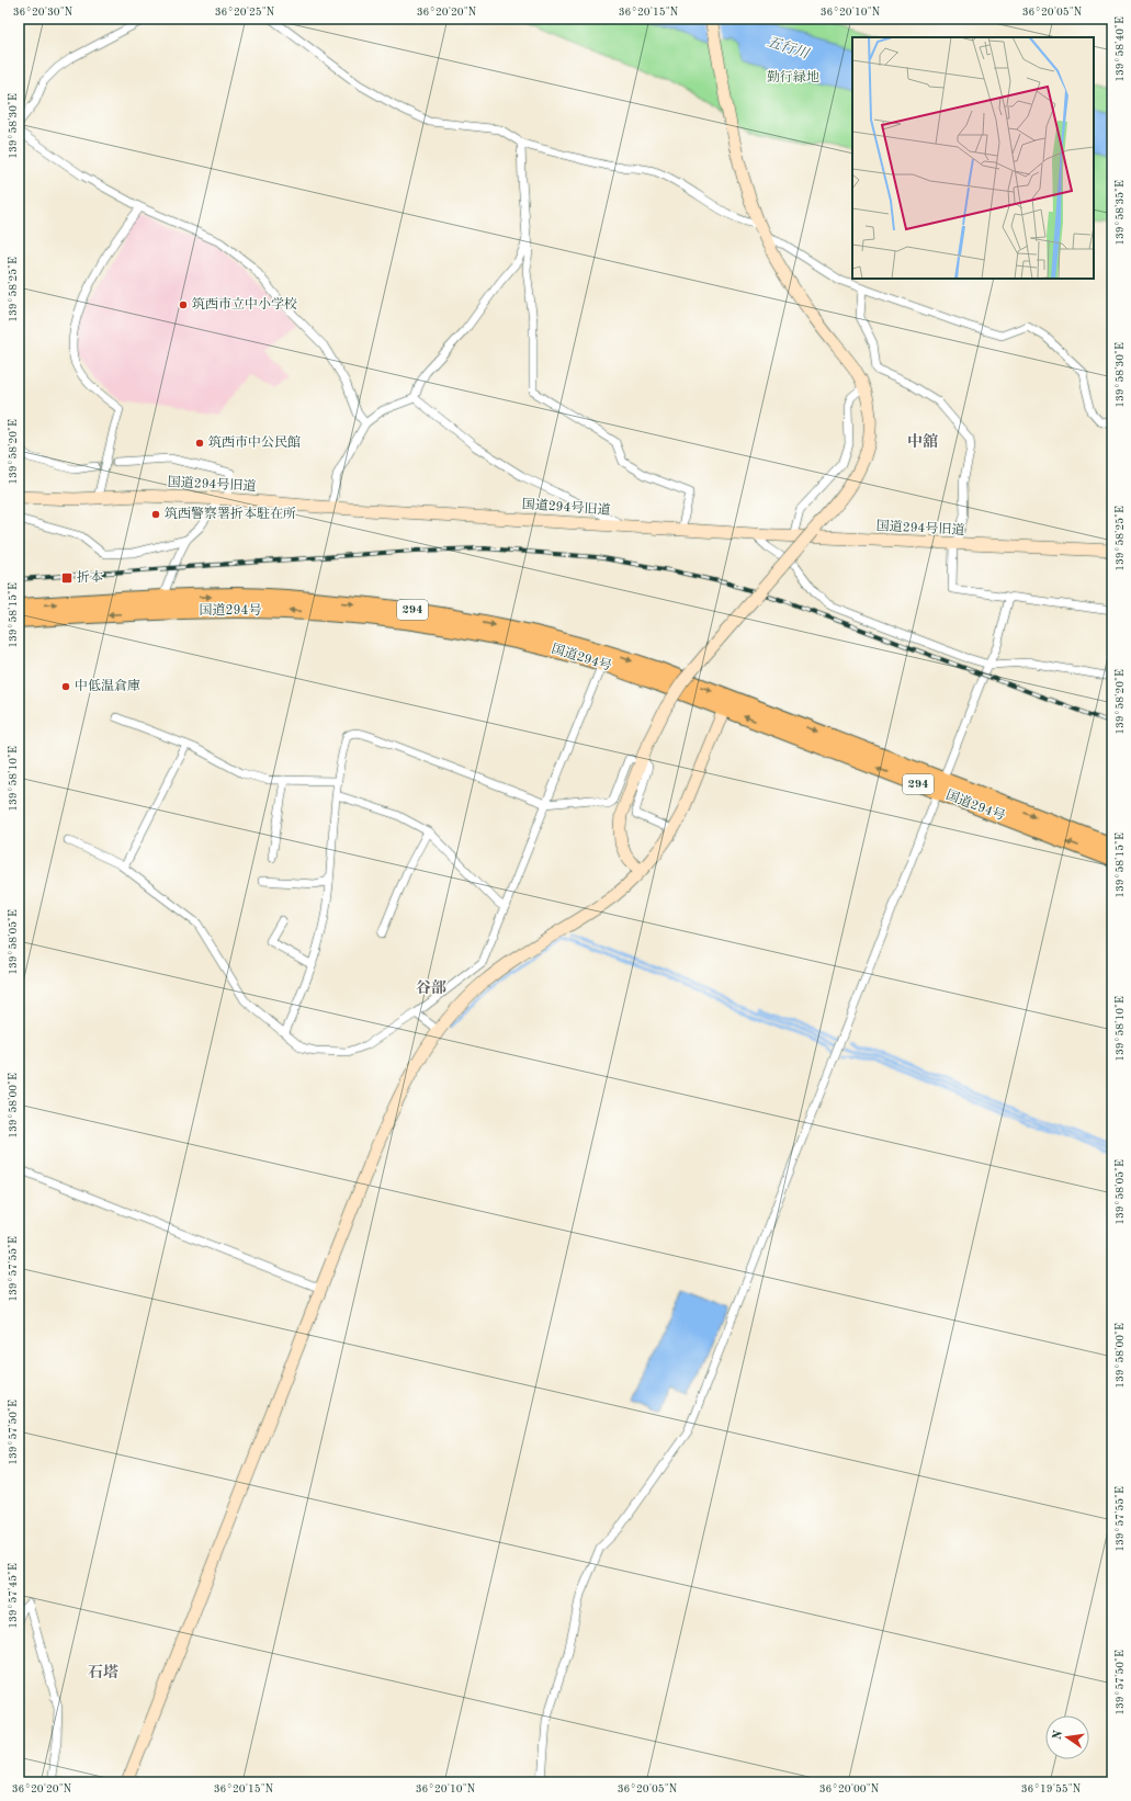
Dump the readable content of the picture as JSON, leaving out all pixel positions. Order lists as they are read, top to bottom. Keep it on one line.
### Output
{"streets":{"highway":["294","国道294号"],"street":["国道294号旧道"]},"districts":["中舘","谷部","石塔"],"water":["五行川"],"parks":["勤行緑地"],"places":{"other":["筑西市立中小学校","筑西市中公民館","筑西警察署折本駐在所","中低温倉庫"],"transit":["折本"]},"north":"left","coordinates":["36°20'30\"N","36°20'25\"N","36°20'20\"N","36°20'15\"N","36°20'10\"N","36°20'05\"N","139°58'40\"E","139°58'30\"E","139°58'35\"E","139°58'25\"E","139°58'20\"E","139°58'15\"E","139°58'10\"E","139°58'05\"E","139°58'00\"E","139°57'55\"E","139°57'50\"E","139°57'45\"E","36°20'00\"N","36°19'55\"N"]}
